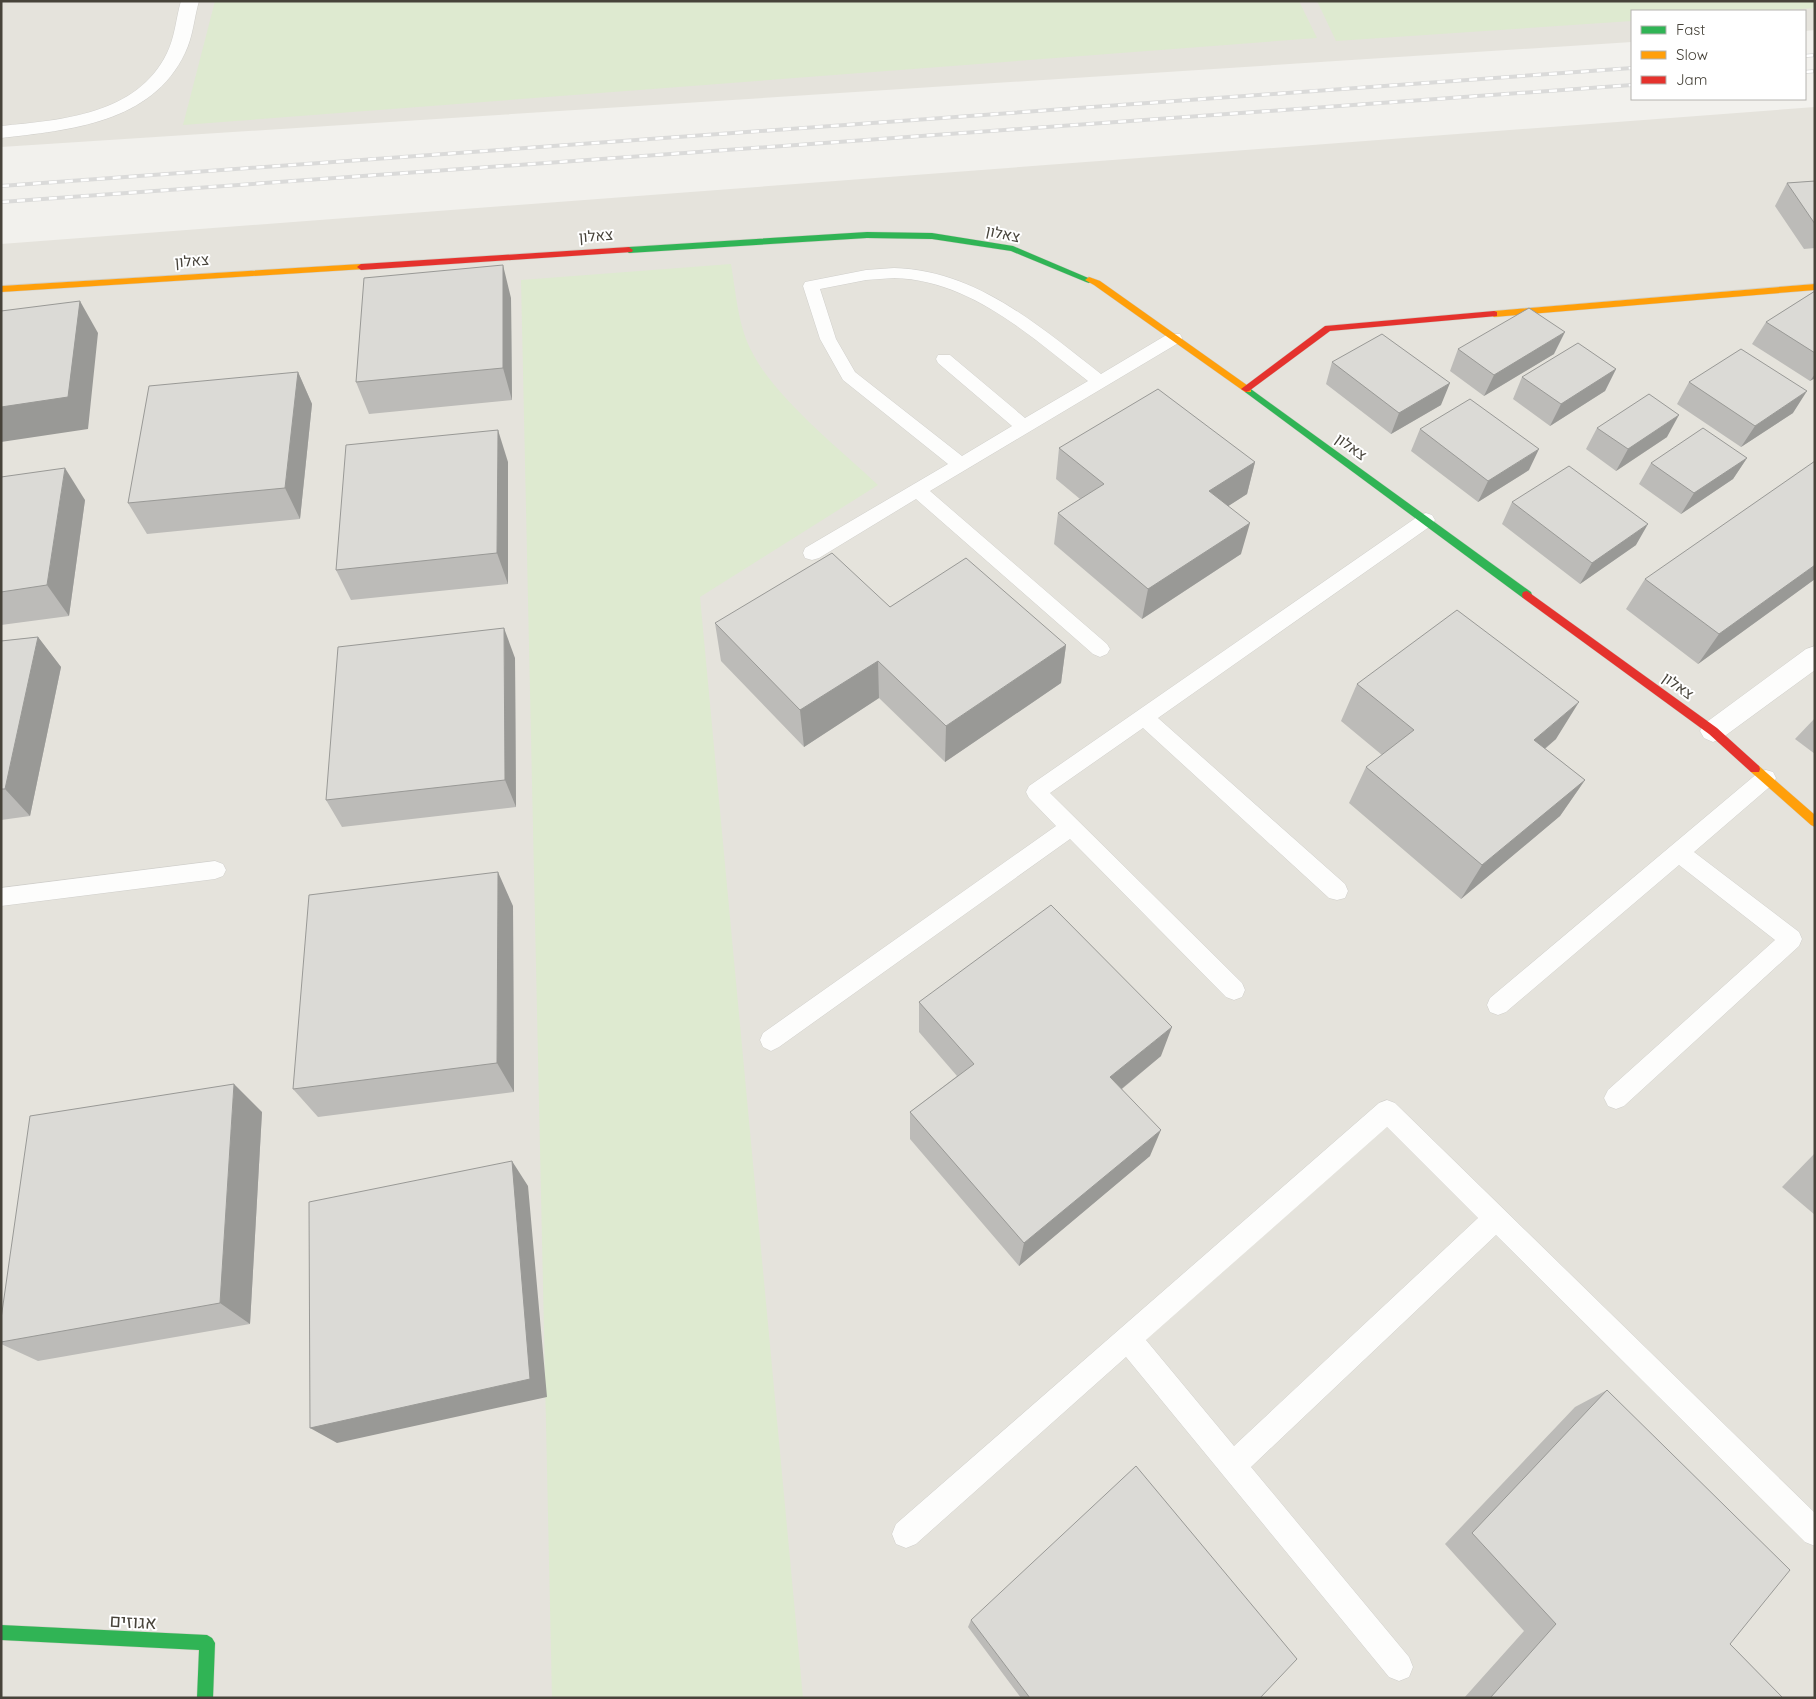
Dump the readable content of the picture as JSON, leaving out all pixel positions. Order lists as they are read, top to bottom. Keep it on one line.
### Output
{"streets":{"street":["צאלון","אגוזים"]},"legend":["Fast","Slow","Jam"]}
